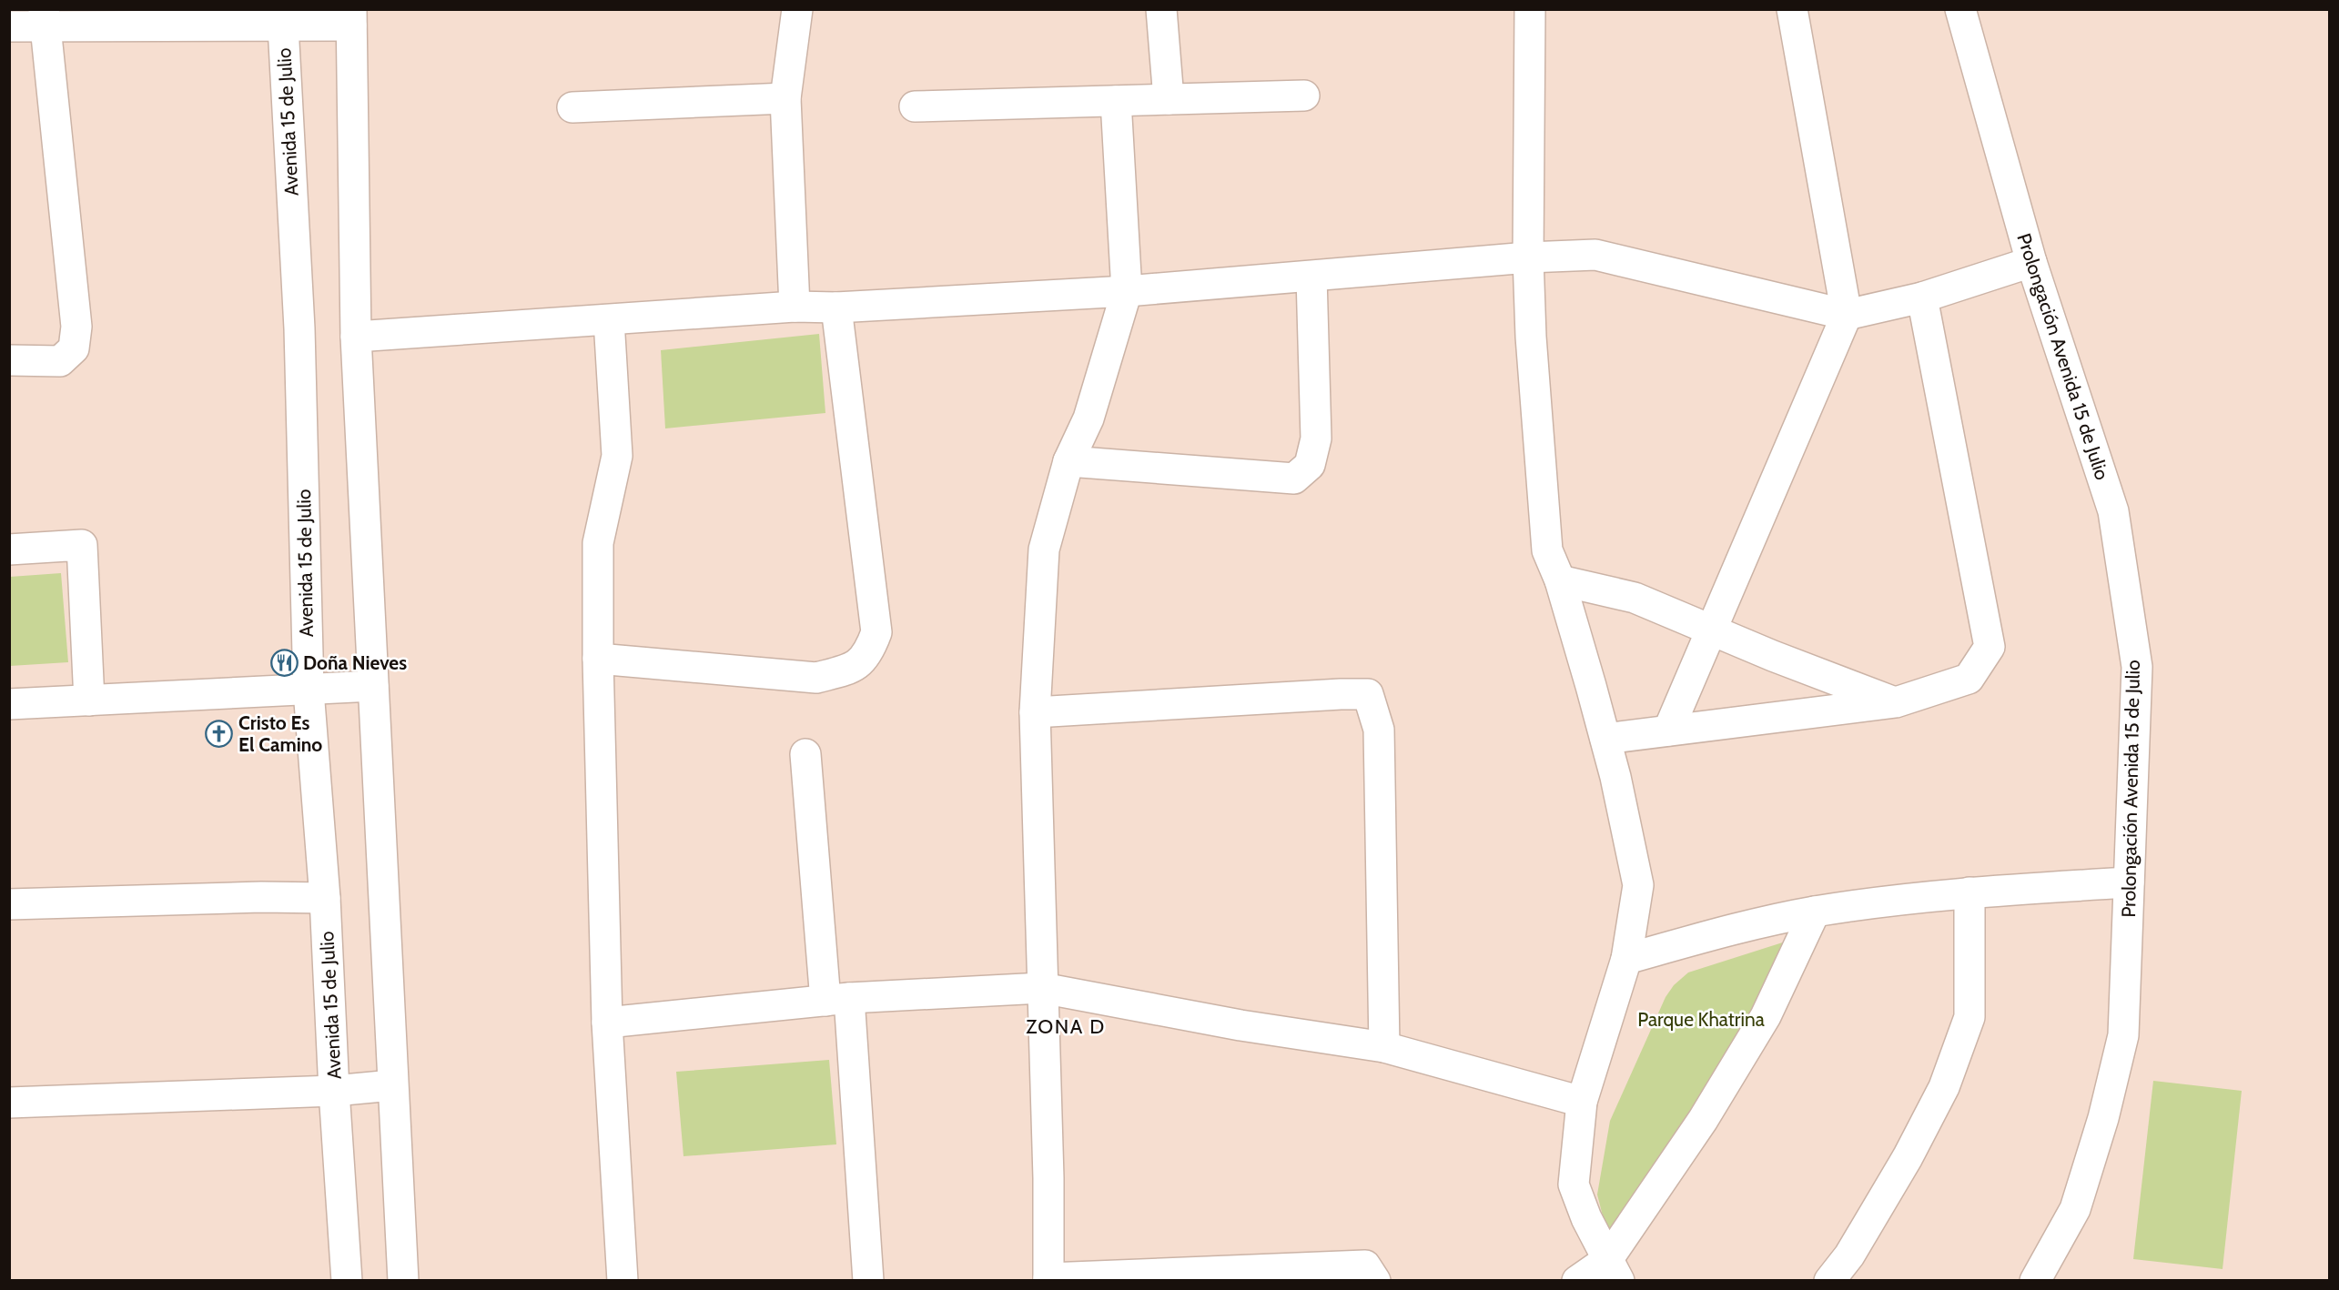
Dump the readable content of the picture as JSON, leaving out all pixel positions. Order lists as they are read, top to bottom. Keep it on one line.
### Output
{"streets":{"street":["Avenida 15 de Julio","Prolongación Avenida 15 de Julio"]},"districts":["ZONA D"],"parks":["Parque Khatrina"],"places":{"restaurant":["Doña Nieves"],"church":["Cristo Es El Camino"]}}
